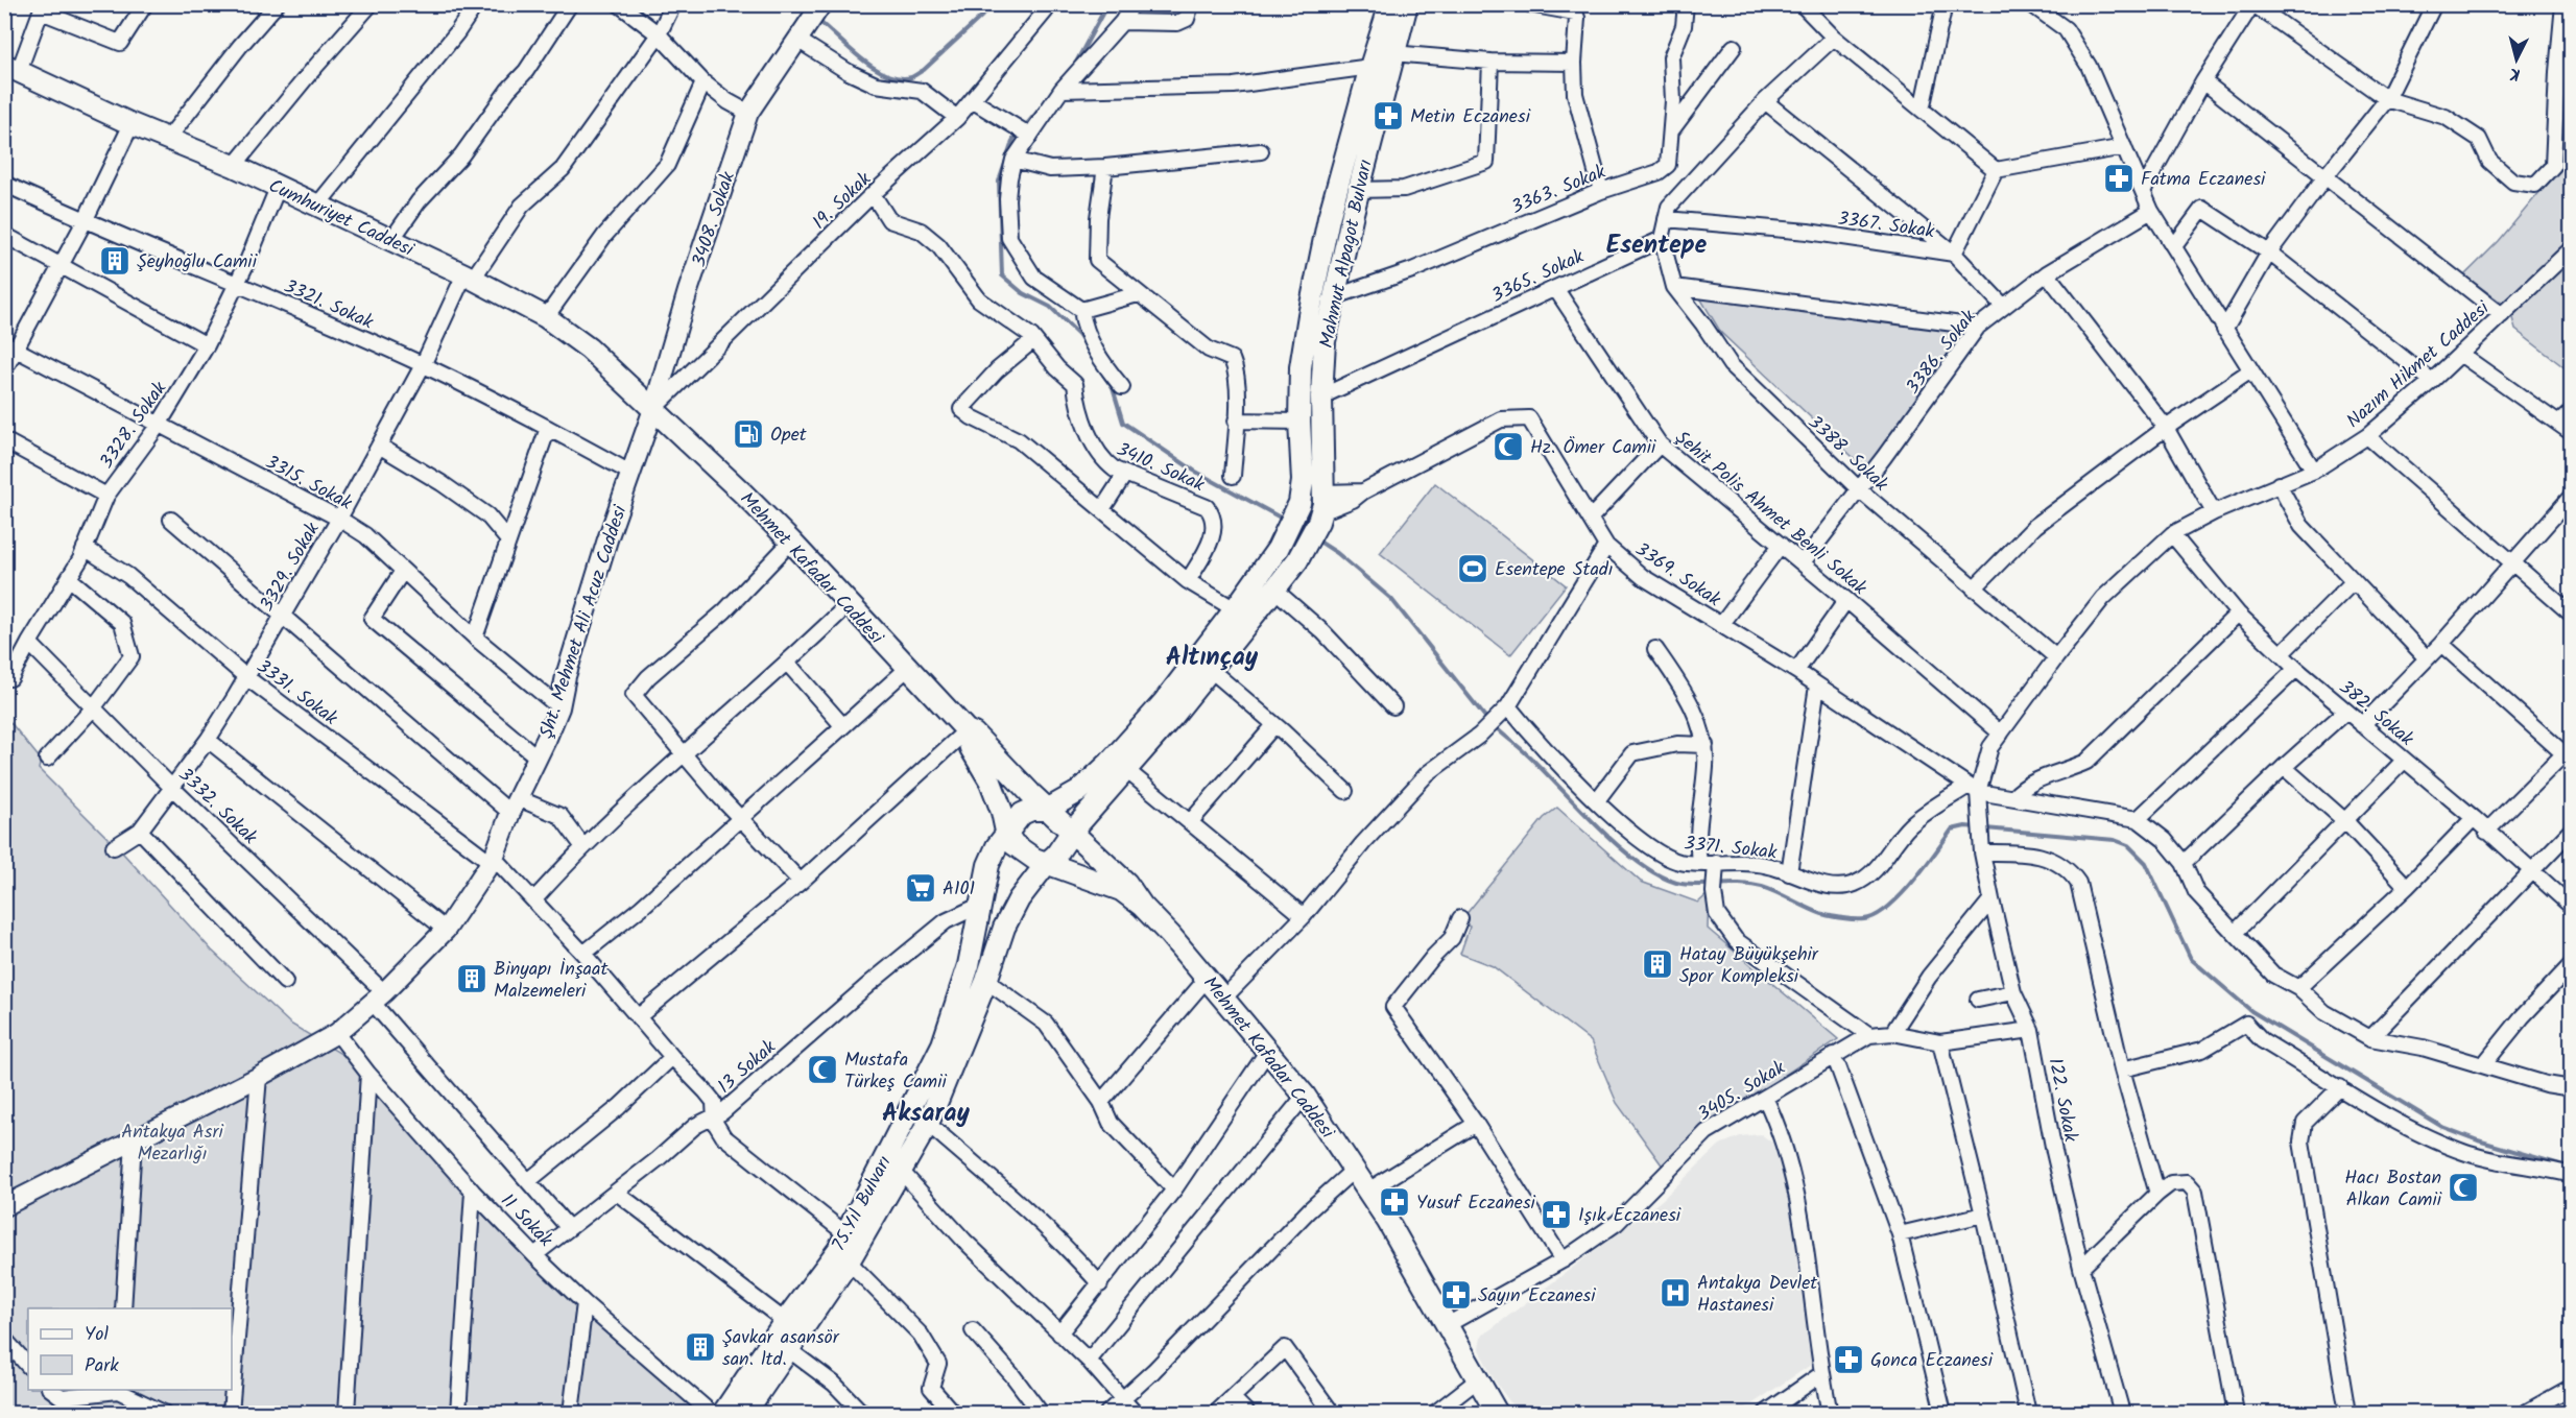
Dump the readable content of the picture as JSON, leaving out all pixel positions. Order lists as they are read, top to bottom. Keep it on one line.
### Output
{"streets":{"main road":["Cumhuriyet Caddesi","Mahmut Alpagot Bulvarı","Mehmet Kafadar Caddesi","75.Yıl Bulvarı"],"street":["3363. Sokak","19. Sokak","3408. Sokak","3367. Sokak","3365. Sokak","3321. Sokak","3386. Sokak","Nazım Hikmet Caddesi","3328. Sokak","3388. Sokak","3410. Sokak","3315. Sokak","Şehit Polis Ahmet Benli Sokak","3329. Sokak","3369. Sokak","Şht. Mehmet Ali Acuz Caddesi","3331. Sokak","382. Sokak","3332. Sokak","3371. Sokak","13 Sokak","3405. Sokak","122. Sokak","11 Sokak"]},"crossings":[["3363. Sokak","Mahmut Alpagot Bulvarı"],["19. Sokak","Cumhuriyet Caddesi"],["19. Sokak","3408. Sokak"],["19. Sokak","3410. Sokak"],["19. Sokak","Mehmet Kafadar Caddesi"],["19. Sokak","Şht. Mehmet Ali Acuz Caddesi"],["Cumhuriyet Caddesi","3408. Sokak"],["Cumhuriyet Caddesi","3328. Sokak"],["Cumhuriyet Caddesi","3329. Sokak"],["Cumhuriyet Caddesi","Mehmet Kafadar Caddesi"],["Cumhuriyet Caddesi","Şht. Mehmet Ali Acuz Caddesi"],["3408. Sokak","Mehmet Kafadar Caddesi"],["3408. Sokak","Şht. Mehmet Ali Acuz Caddesi"],["Mahmut Alpagot Bulvarı","3365. Sokak"],["Mahmut Alpagot Bulvarı","Mehmet Kafadar Caddesi"],["Mahmut Alpagot Bulvarı","3369. Sokak"],["Mahmut Alpagot Bulvarı","75.Yıl Bulvarı"],["3365. Sokak","3388. Sokak"],["3365. Sokak","Şehit Polis Ahmet Benli Sokak"],["3321. Sokak","3328. Sokak"],["3321. Sokak","3329. Sokak"],["3321. Sokak","Şht. Mehmet Ali Acuz Caddesi"],["3386. Sokak","3388. Sokak"],["3386. Sokak","Şehit Polis Ahmet Benli Sokak"],["Nazım Hikmet Caddesi","3388. Sokak"],["Nazım Hikmet Caddesi","Şehit Polis Ahmet Benli Sokak"],["Nazım Hikmet Caddesi","3369. Sokak"],["Nazım Hikmet Caddesi","382. Sokak"],["Nazım Hikmet Caddesi","3371. Sokak"],["Nazım Hikmet Caddesi","122. Sokak"],["3328. Sokak","3315. Sokak"],["3328. Sokak","3331. Sokak"],["3328. Sokak","3332. Sokak"],["3315. Sokak","3329. Sokak"],["3315. Sokak","Şht. Mehmet Ali Acuz Caddesi"],["3329. Sokak","3331. Sokak"],["3329. Sokak","3332. Sokak"],["Mehmet Kafadar Caddesi","Şht. Mehmet Ali Acuz Caddesi"],["Mehmet Kafadar Caddesi","3405. Sokak"],["Mehmet Kafadar Caddesi","75.Yıl Bulvarı"],["3369. Sokak","3371. Sokak"],["3369. Sokak","122. Sokak"],["Şht. Mehmet Ali Acuz Caddesi","3331. Sokak"],["Şht. Mehmet Ali Acuz Caddesi","3332. Sokak"],["Şht. Mehmet Ali Acuz Caddesi","11 Sokak"],["3331. Sokak","13 Sokak"],["3331. Sokak","75.Yıl Bulvarı"],["3332. Sokak","13 Sokak"],["3371. Sokak","122. Sokak"],["13 Sokak","75.Yıl Bulvarı"],["13 Sokak","11 Sokak"],["3405. Sokak","122. Sokak"]],"districts":["Esentepe","Altınçay","Aksaray"],"parks":["Antakya Asri Mezarlığı"],"places":{"pharmacy":["Metin Eczanesi","Fatma Eczanesi","Yusuf Eczanesi","Işık Eczanesi","Sayın Eczanesi","Gonca Eczanesi"],"building":["Şeyhoğlu Camii","Hatay Büyükşehir Spor Kompleksi","Binyapı İnşaat Malzemeleri","Şavkar asansör san. ltd."],"fuel station":["Opet"],"mosque":["Hz. Ömer Camii","Mustafa Türkeş Camii","Hacı Bostan Alkan Camii"],"sports":["Esentepe Stadı"],"supermarket":["A101"],"hospital":["Antakya Devlet Hastanesi"]},"legend":["Yol","Park"],"north":"bottom"}
